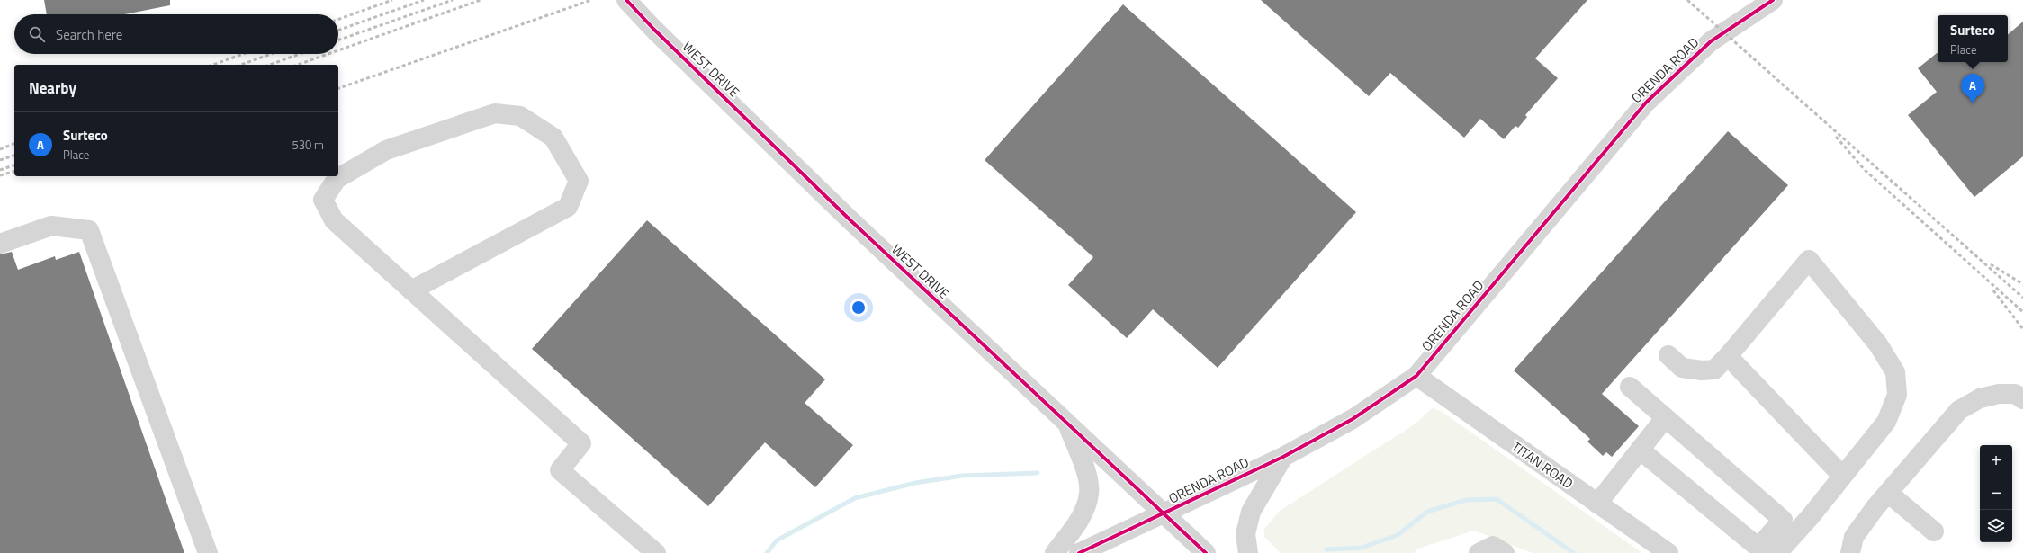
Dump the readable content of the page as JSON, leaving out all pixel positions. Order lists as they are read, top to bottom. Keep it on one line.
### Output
{"streets":{"street":["WEST DRIVE","ORENDA ROAD","TITAN ROAD"]},"crossings":[["WEST DRIVE","ORENDA ROAD"],["ORENDA ROAD","TITAN ROAD"]],"page":{"search":"Search here","popup":["Surteco","Place"],"heading":"Nearby","pins":"A","list":[{"mark":"A","name":"Surteco","note":"Place","value":"530 m"}],"map_buttons":["+","−"]}}
